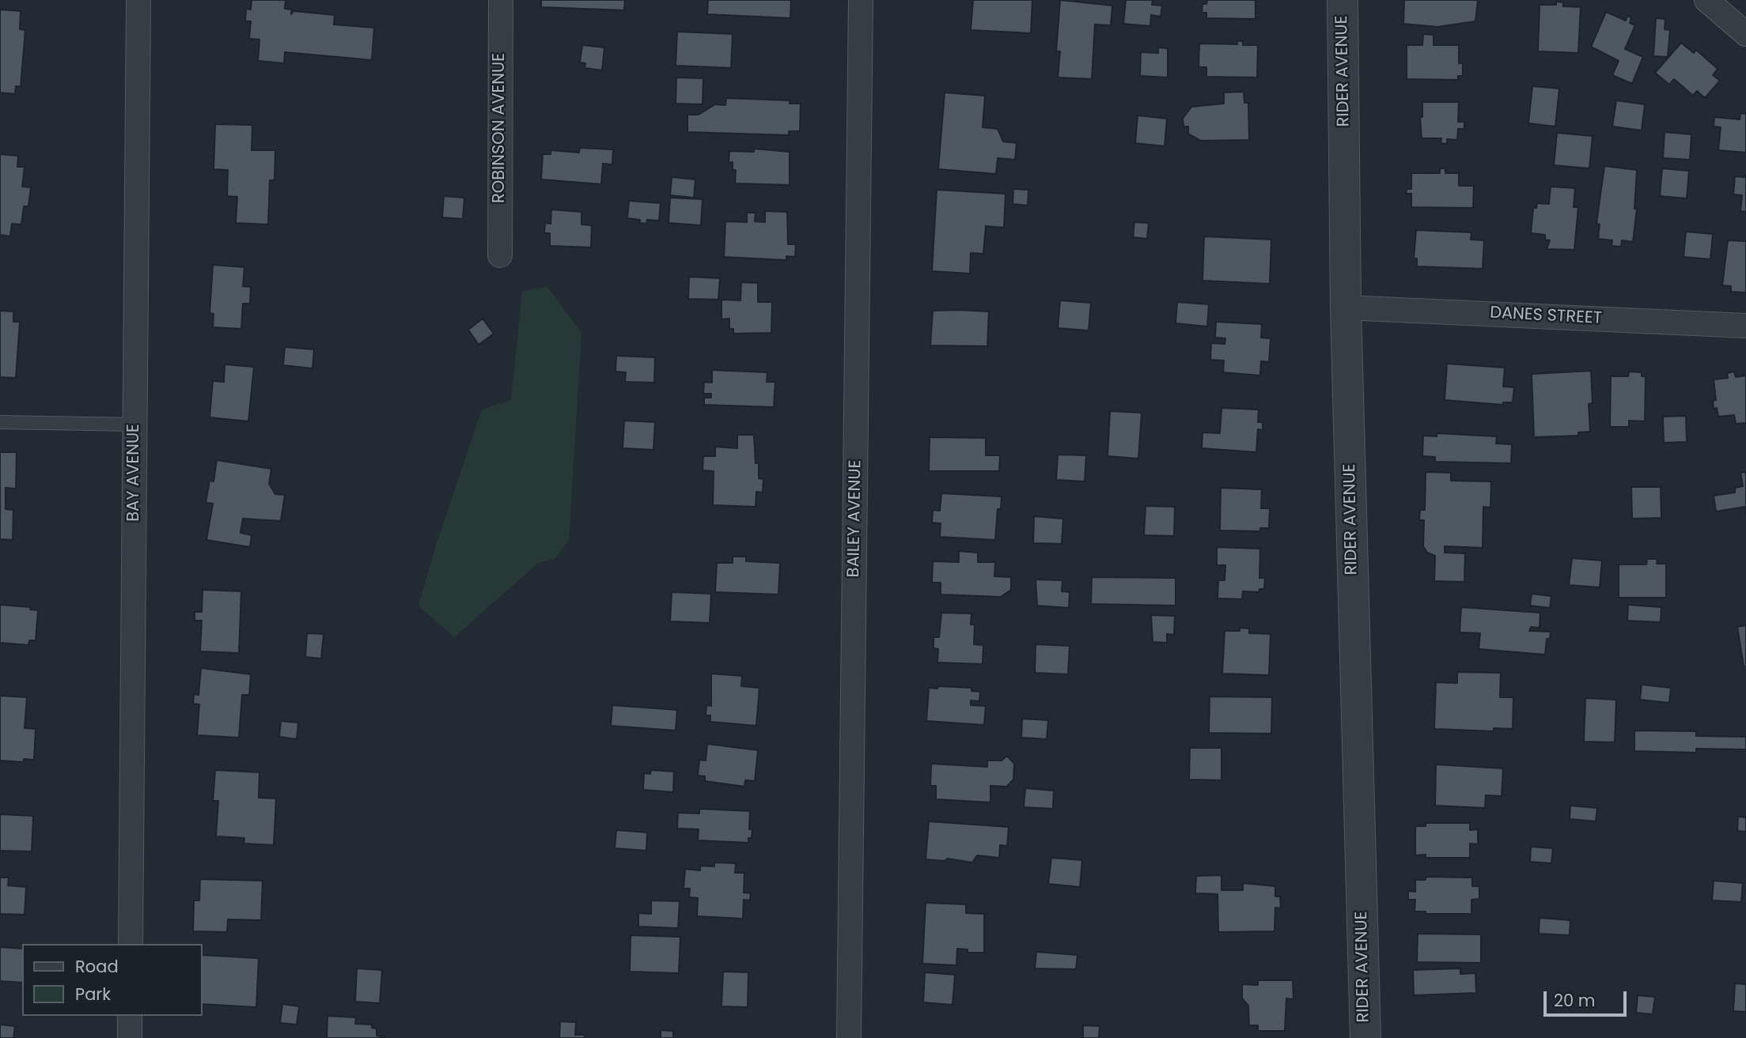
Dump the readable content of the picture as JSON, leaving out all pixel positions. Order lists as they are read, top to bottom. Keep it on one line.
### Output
{"streets":{"street":["RIDER AVENUE","ROBINSON AVENUE","DANES STREET","BAY AVENUE","BAILEY AVENUE"]},"crossings":[["RIDER AVENUE","DANES STREET"]],"legend":["Road","Park"],"scale_bar":"20 m"}
